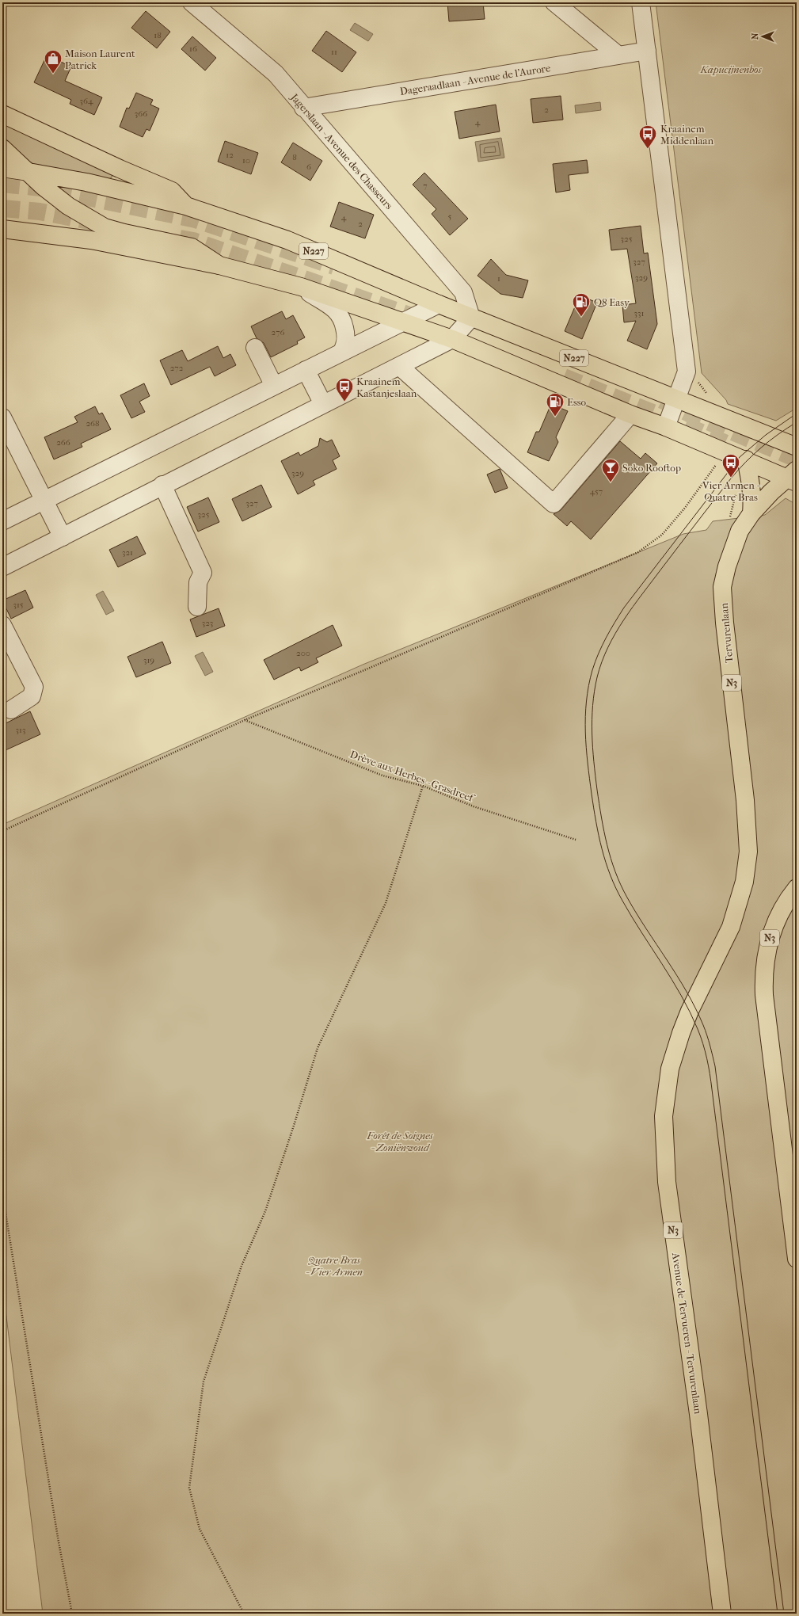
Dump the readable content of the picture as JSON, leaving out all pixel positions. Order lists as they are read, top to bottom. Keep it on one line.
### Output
{"streets":{"main road":["N227","Tervurenlaan","N3","Avenue de Tervueren - Tervurenlaan"],"street":["Dageraadlaan - Avenue de l'Aurore","Jagerslaan - Avenue des Chasseurs"],"path":["Drève aux Herbes - Grasdreef"]},"crossings":[["Dageraadlaan - Avenue de l'Aurore","Jagerslaan - Avenue des Chasseurs"],["Jagerslaan - Avenue des Chasseurs","N227"],["Tervurenlaan","Avenue de Tervueren - Tervurenlaan"]],"parks":["Kapucijnenbos","Forêt de Soignes - Zoniënwoud","Quatre Bras - Vier Armen"],"places":{"shop":["Maison Laurent Patrick"],"bus stop":["Kraainem Middenlaan","Kraainem Kastanjeslaan","Vier Armen - Quatre Bras"],"fuel station":["Q8 Easy","Esso"],"bar":["Soko Rooftop"]},"house_numbers":["18","16","11","364","2","366","4","12","8","10","6","7","5","4","2","325","327","329","1","331","276","272","268","266","329","457","327","325","321","315","323","200","319","313"],"north":"left"}
